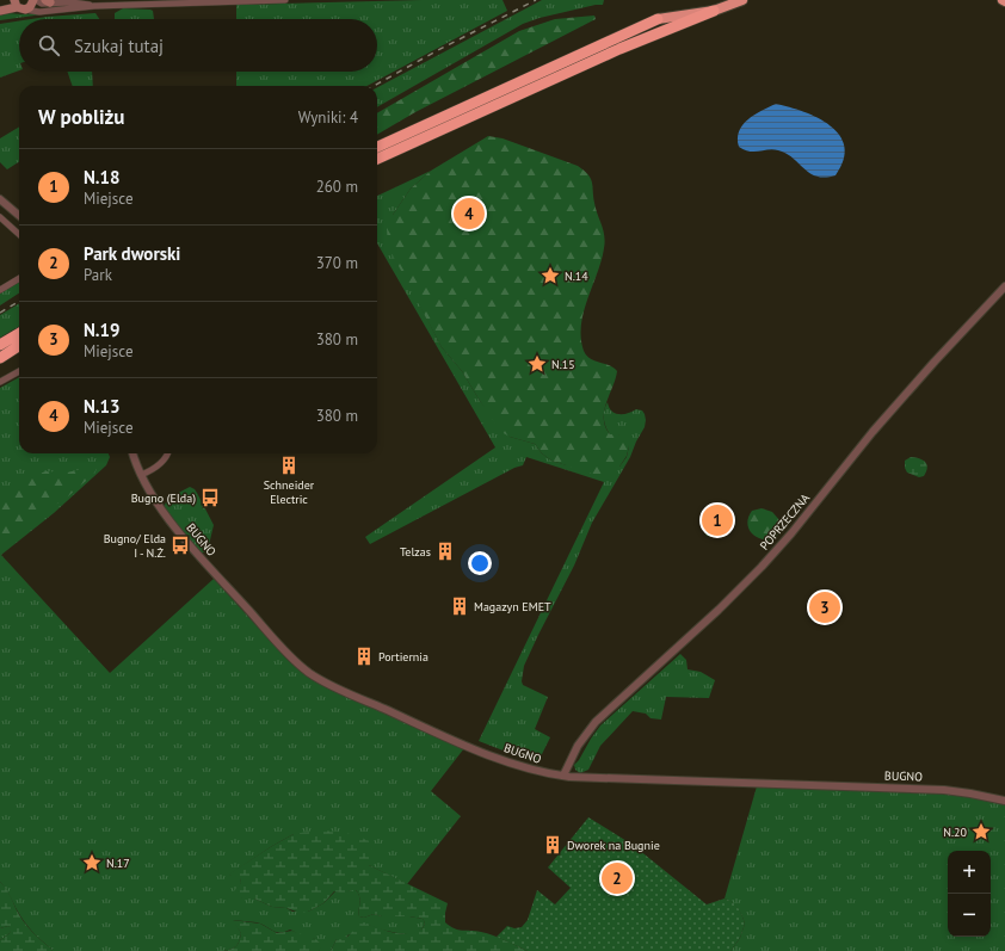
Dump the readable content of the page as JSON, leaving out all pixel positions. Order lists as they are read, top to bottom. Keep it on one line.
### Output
{"streets":{"street":["POPRZECZNA","BUGNO"]},"crossings":[["POPRZECZNA","BUGNO"]],"places":{"place":["N.14","N.15","N.20","N.17"],"building":["Schneider Electric","Telzas","Magazyn EMET","Portiernia","Dworek na Bugnie"],"bus stop":["Bugno (Elda)","Bugno/ Elda I - N.Ż."]},"page":{"search":"Szukaj tutaj","heading":["W pobliżu","Wyniki: 4"],"list":[{"mark":"1","name":"N.18","note":"Miejsce","value":"260 m"},{"mark":"2","name":"Park dworski","note":"Park","value":"370 m"},{"mark":"3","name":"N.19","note":"Miejsce","value":"380 m"},{"mark":"4","name":"N.13","note":"Miejsce","value":"380 m"}],"pins":["4","1","3","2"],"map_buttons":["+","−"]}}
